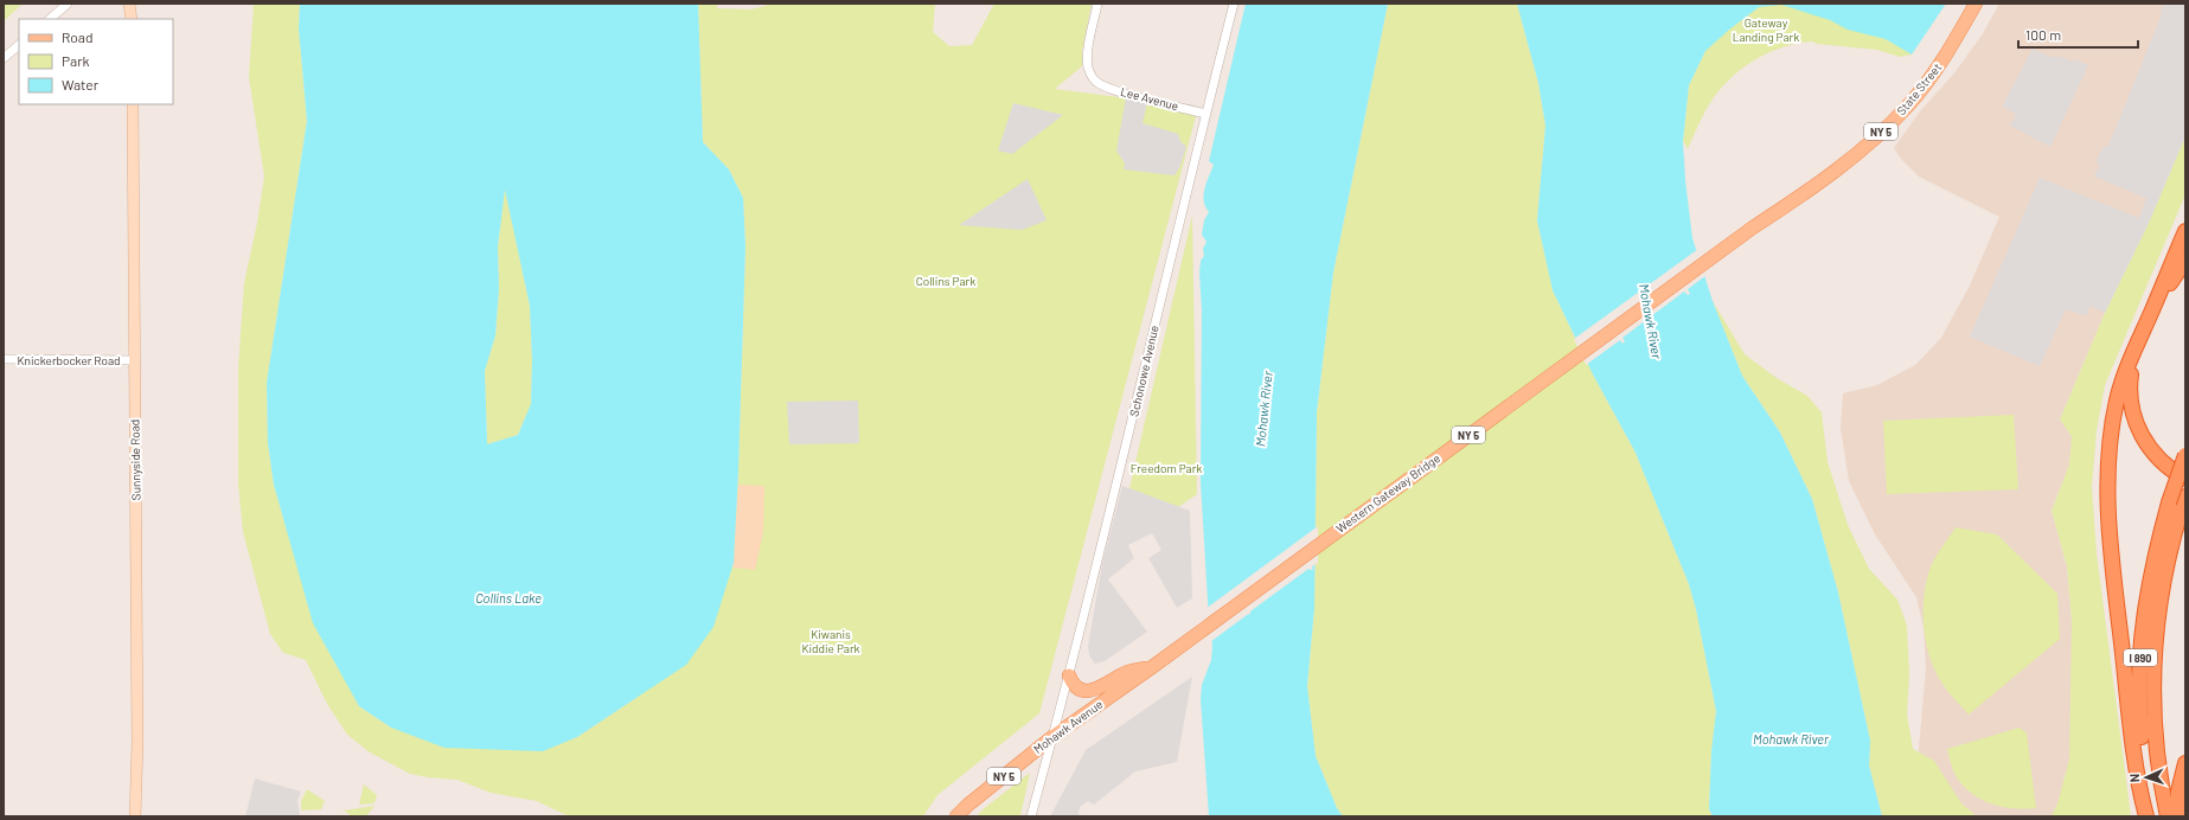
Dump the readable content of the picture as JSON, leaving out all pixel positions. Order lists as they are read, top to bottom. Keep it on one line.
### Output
{"streets":{"highway":["I 890"],"main road":["State Street","NY 5","Western Gateway Bridge","Mohawk Avenue"],"street":["Lee Avenue","Knickerbocker Road","Schonowe Avenue","Sunnyside Road"]},"crossings":[["State Street","Western Gateway Bridge"],["Lee Avenue","Schonowe Avenue"],["Knickerbocker Road","Sunnyside Road"],["Schonowe Avenue","Mohawk Avenue"],["Western Gateway Bridge","Mohawk Avenue"]],"water":["Mohawk River","Collins Lake"],"parks":["Gateway Landing Park","Collins Park","Freedom Park","Kiwanis Kiddie Park"],"legend":["Road","Park","Water"],"scale_bar":"100 m","north":"left"}
